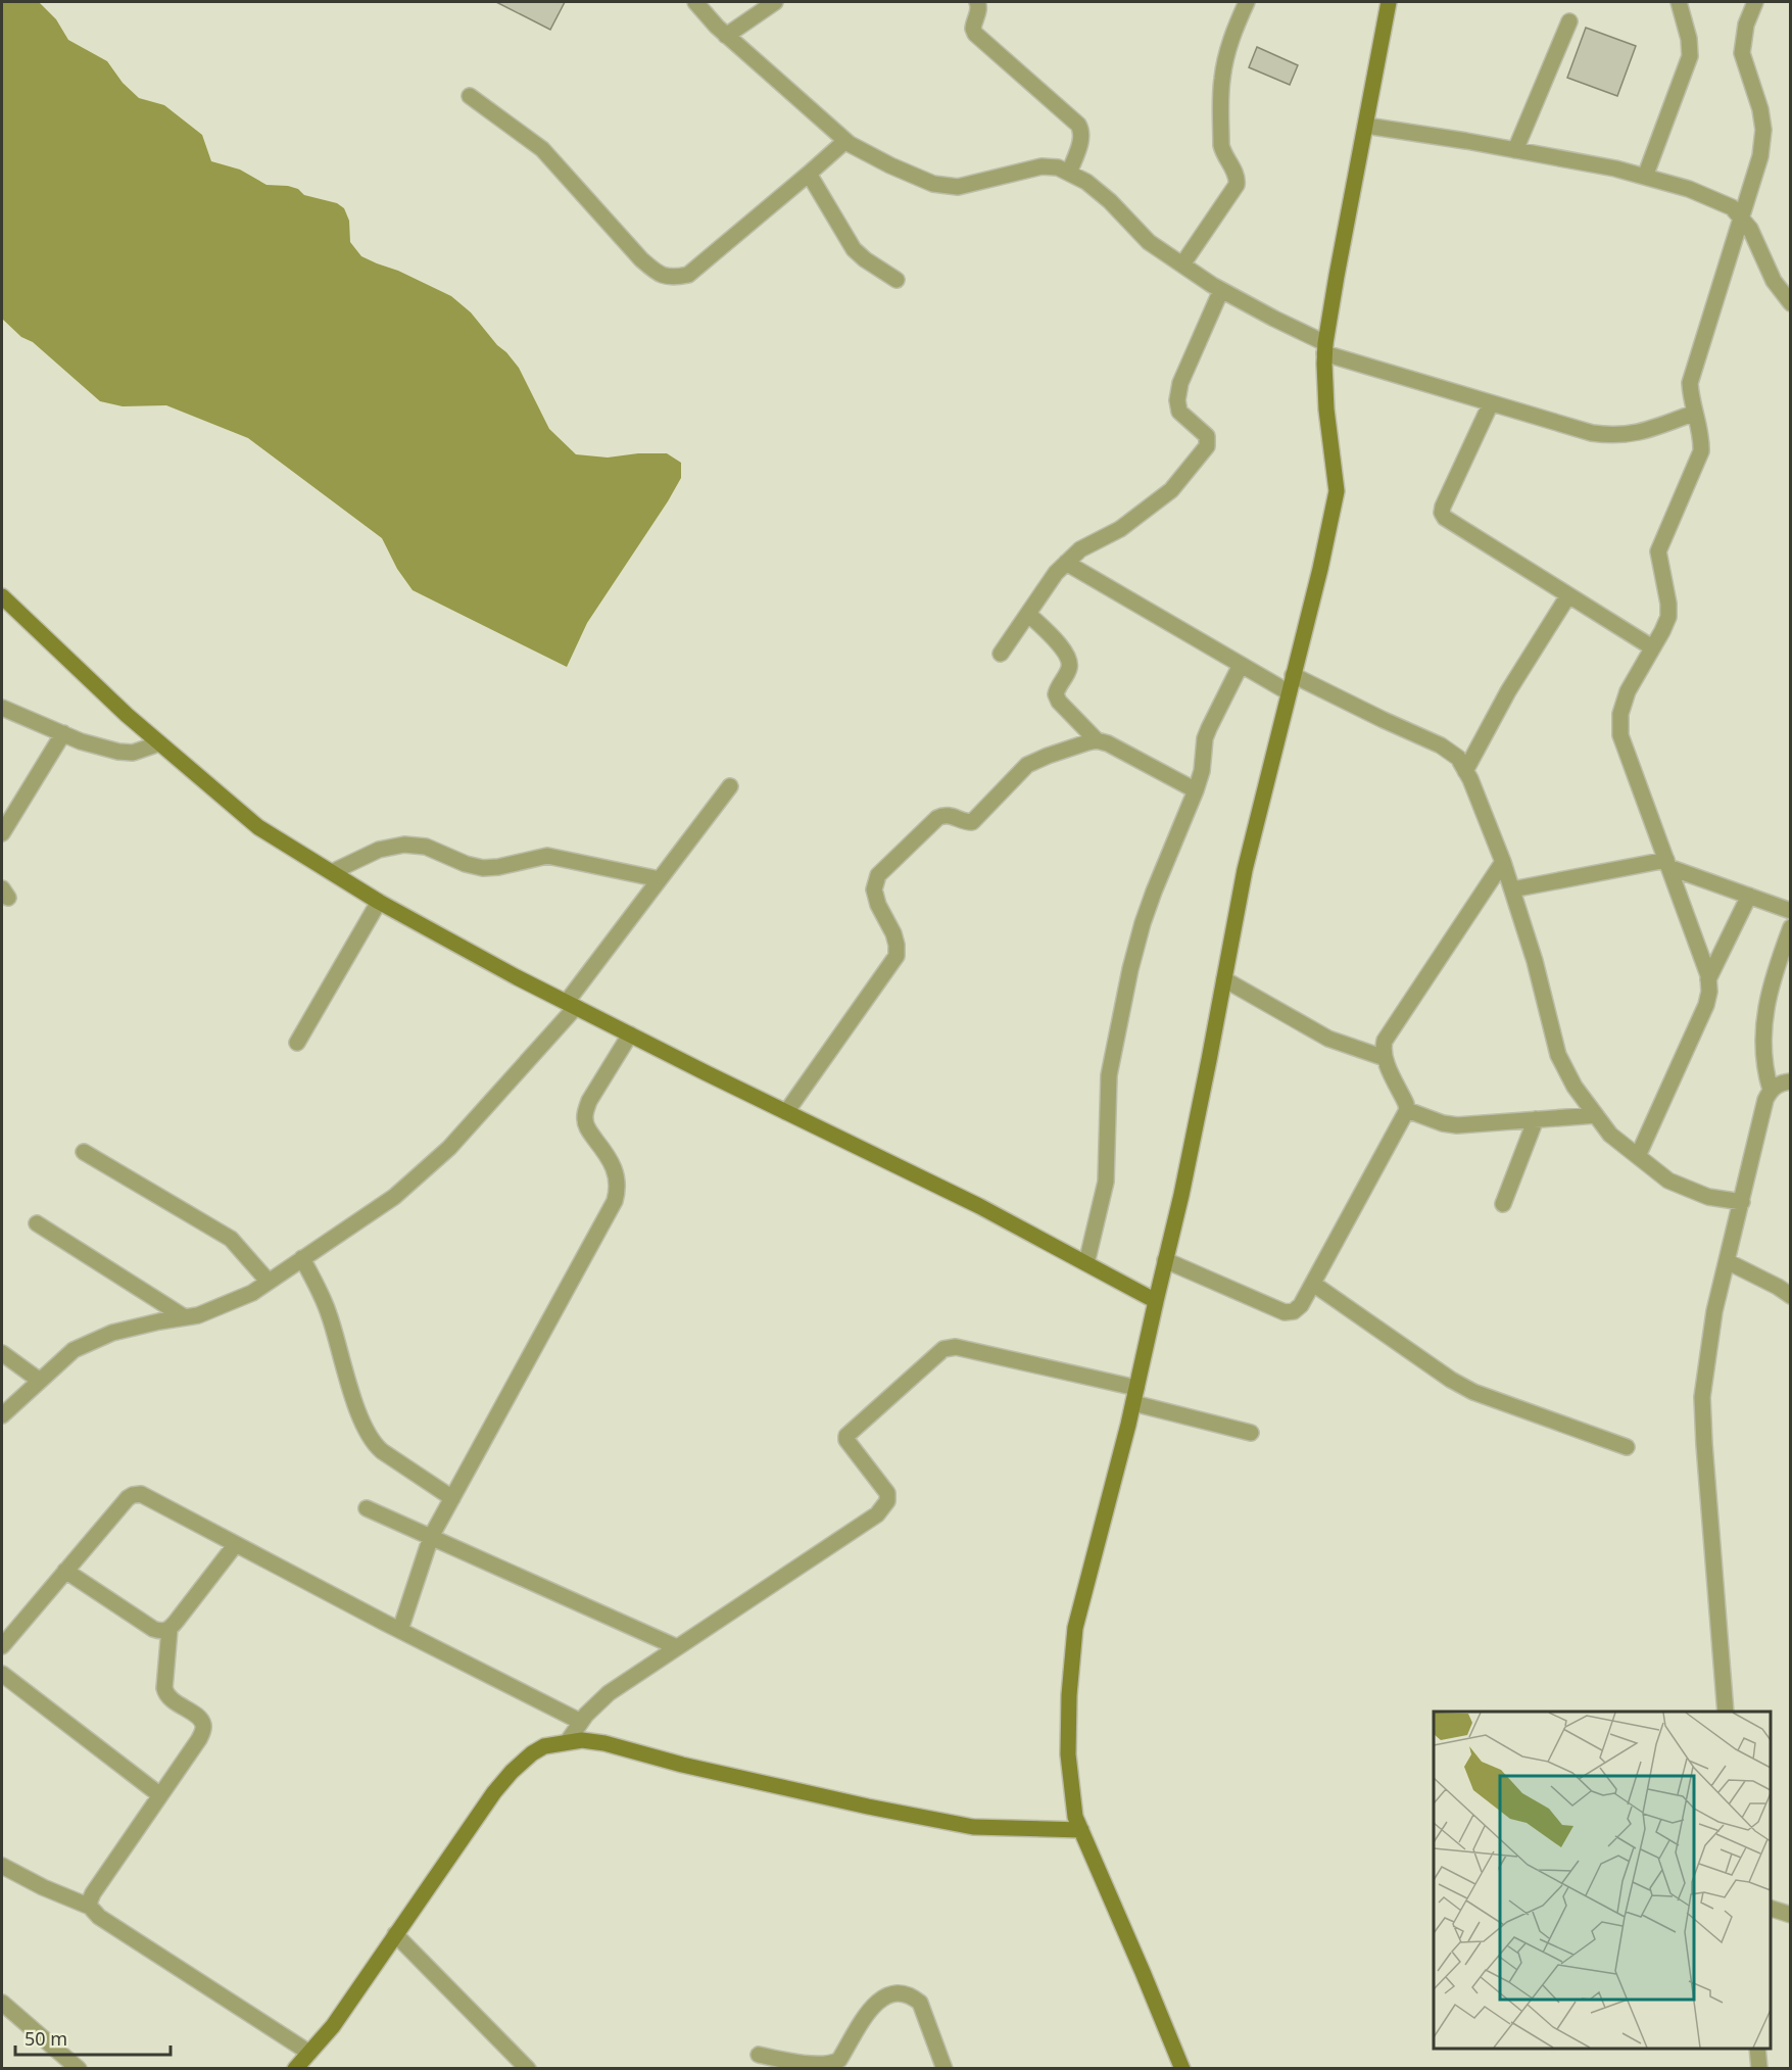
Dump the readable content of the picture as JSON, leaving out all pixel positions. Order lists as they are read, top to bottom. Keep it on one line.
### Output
{"scale_bar":"50 m"}
